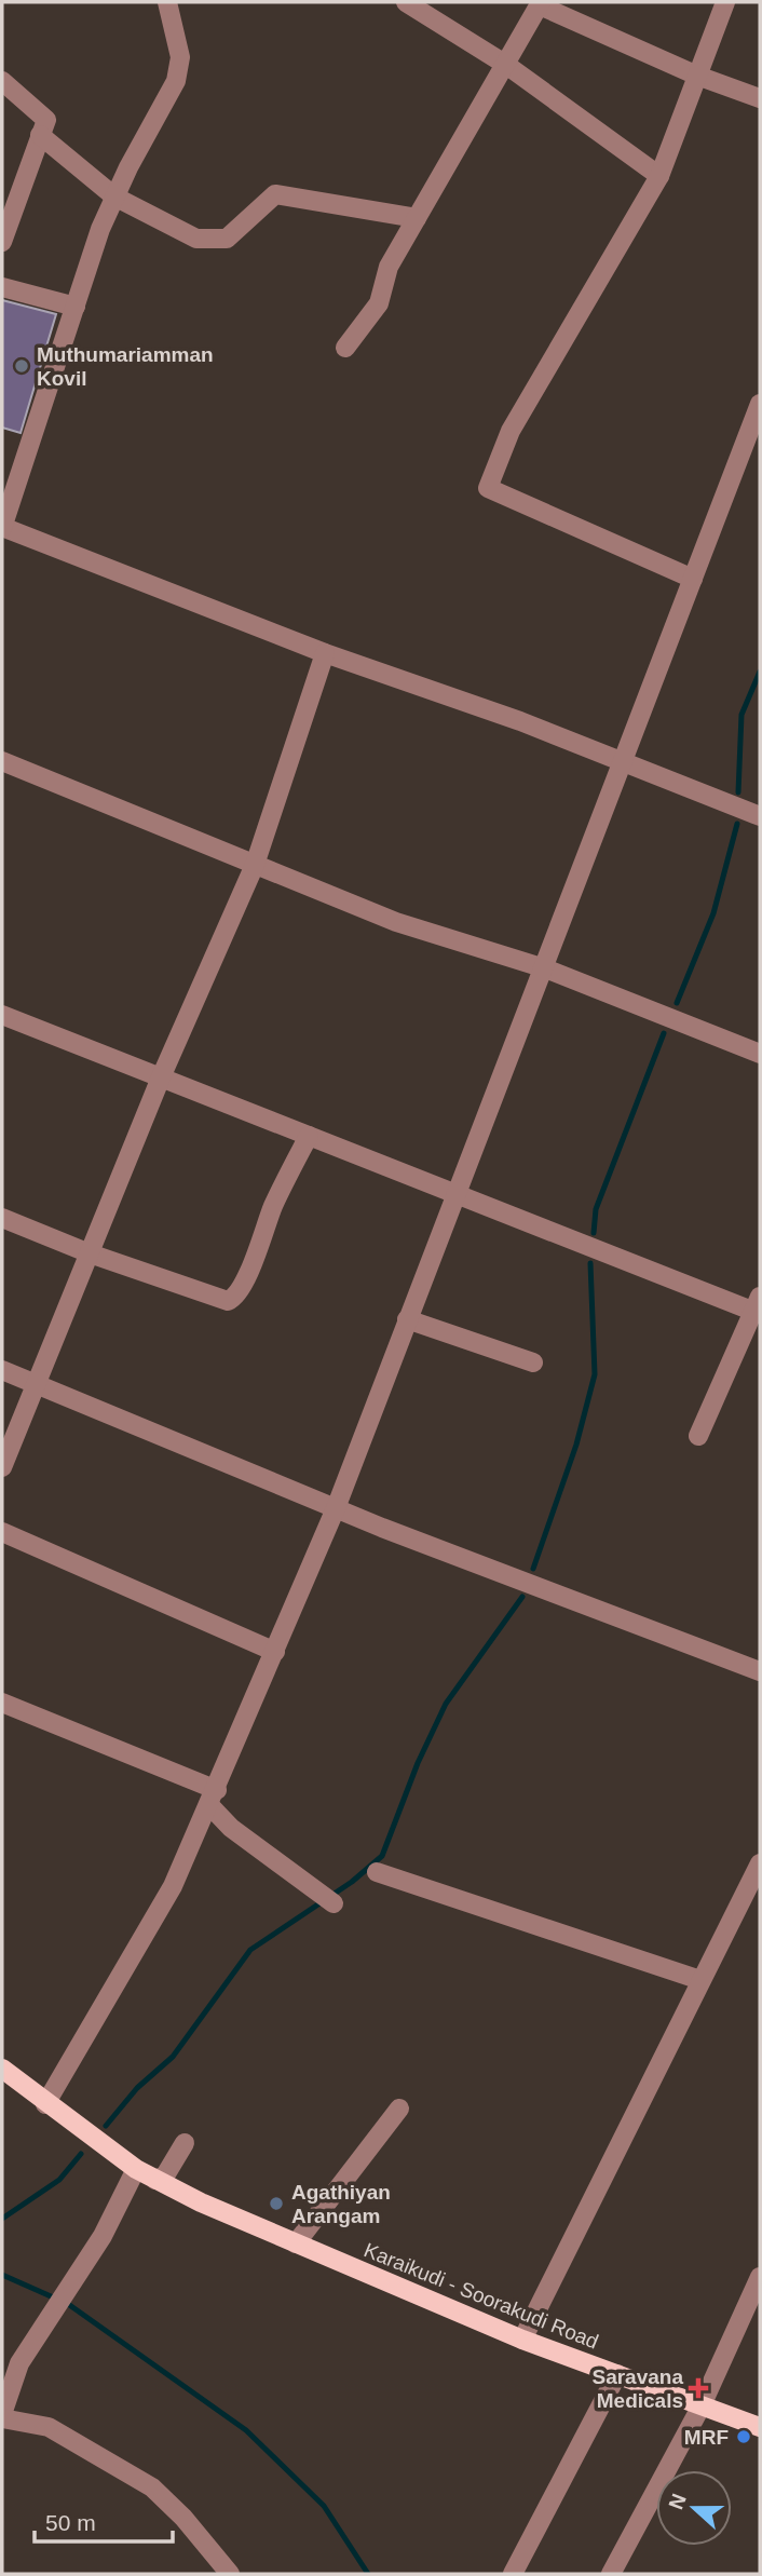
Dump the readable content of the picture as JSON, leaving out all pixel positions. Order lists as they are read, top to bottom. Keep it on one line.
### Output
{"streets":{"main road":["Karaikudi - Soorakudi Road"]},"places":{"other":["Muthumariamman Kovil","Agathiyan Arangam","MRF"],"health":["Saravana Medicals"]},"scale_bar":"50 m","north":"left"}
